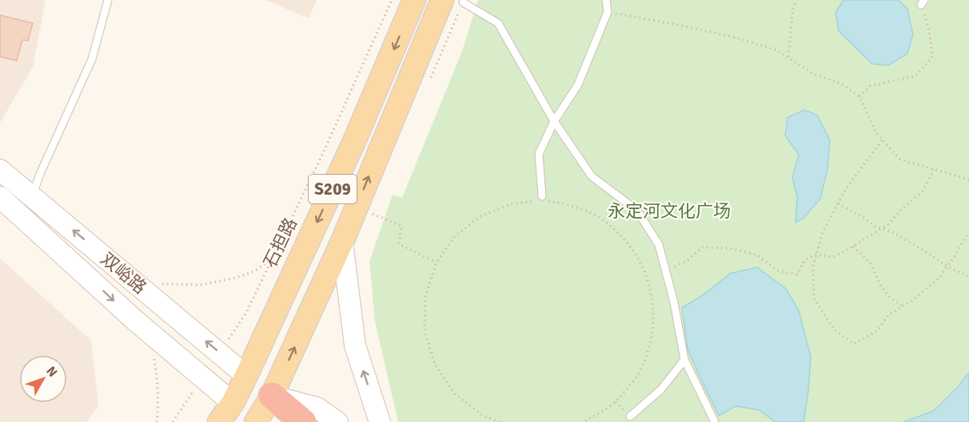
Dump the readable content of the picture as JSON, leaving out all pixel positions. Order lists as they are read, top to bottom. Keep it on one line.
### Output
{"streets":{"main road":["S209","石担路","双峪路"]},"crossings":[["石担路","双峪路"]],"parks":["永定河文化广场"],"north":"top right"}
